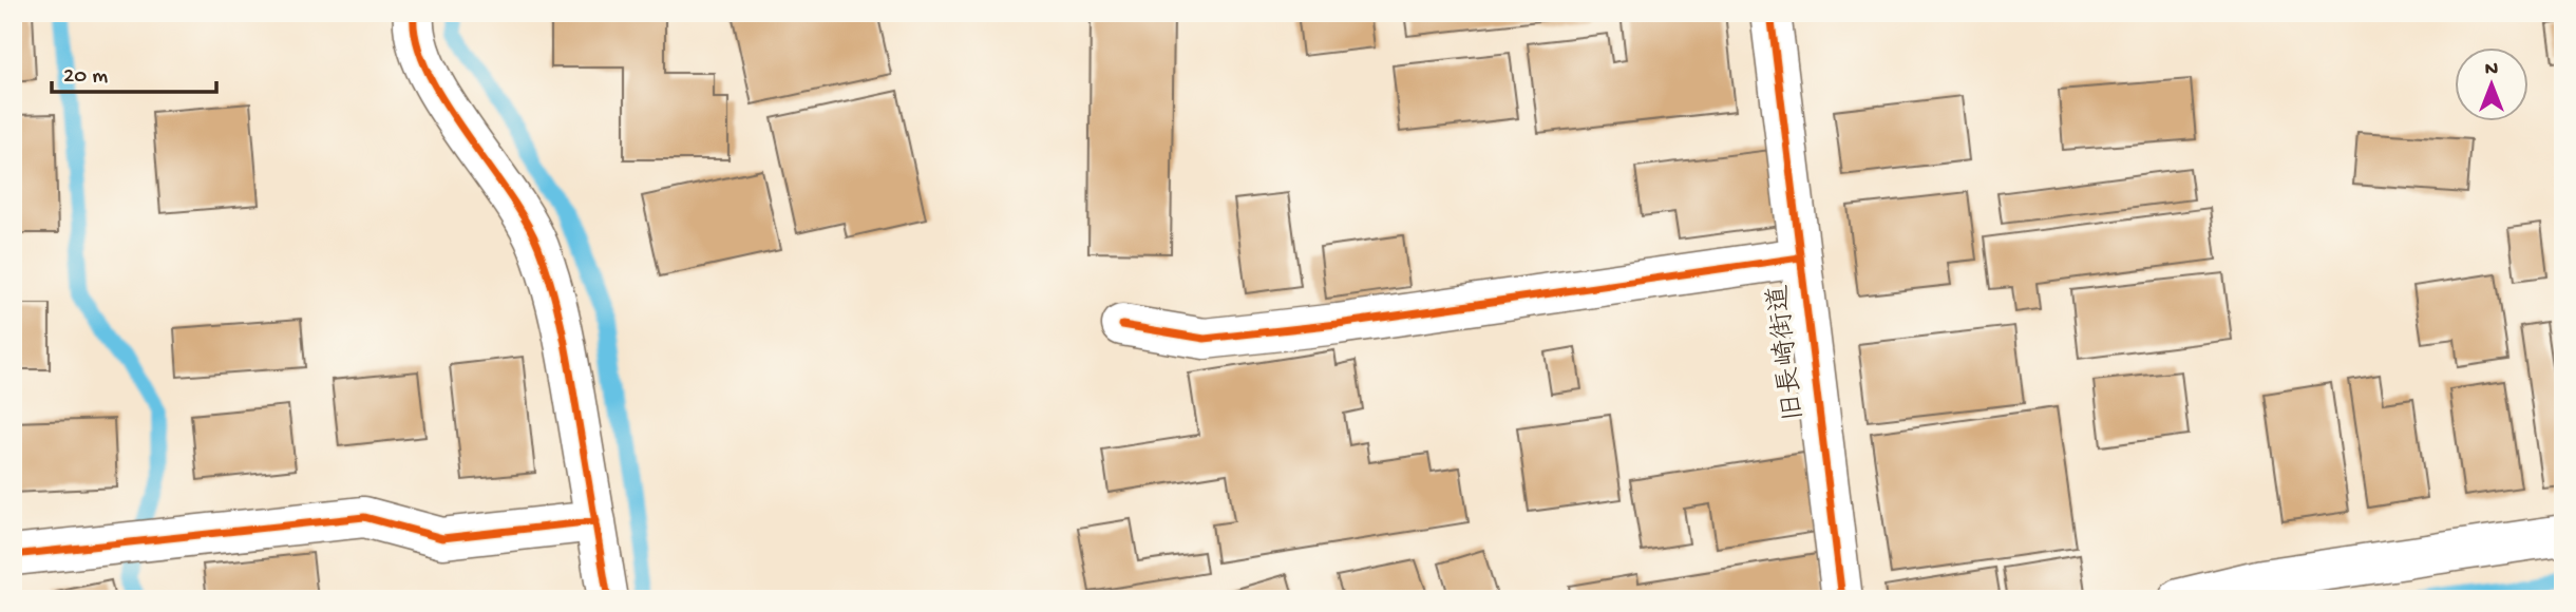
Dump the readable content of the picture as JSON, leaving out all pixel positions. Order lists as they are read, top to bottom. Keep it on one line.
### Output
{"streets":{"street":["旧長崎街道"]},"scale_bar":"20 m","north":"top"}
